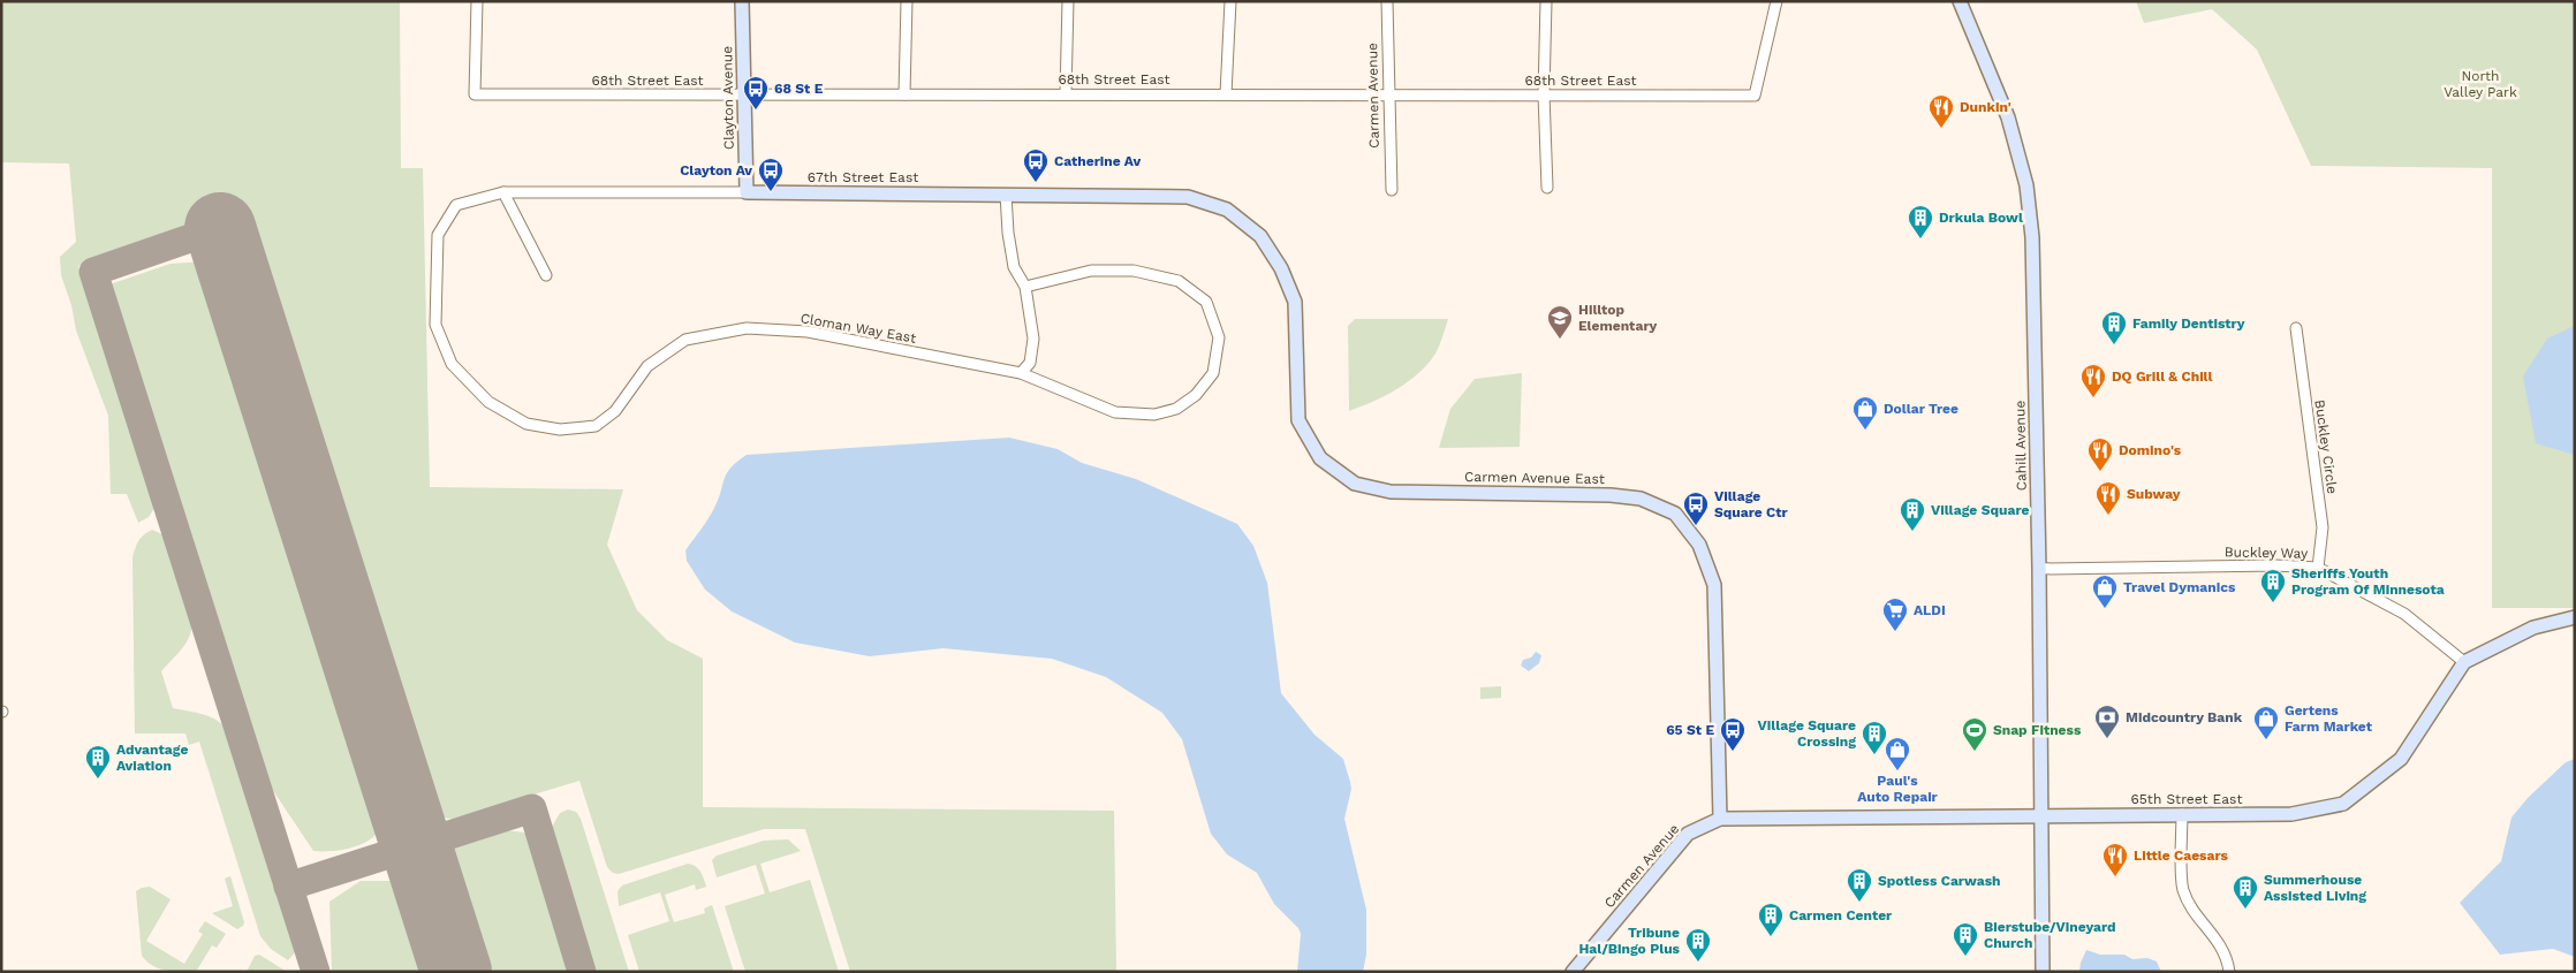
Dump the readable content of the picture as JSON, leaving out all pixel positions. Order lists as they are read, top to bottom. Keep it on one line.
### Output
{"streets":{"street":["68th Street East","Carmen Avenue","Clayton Avenue","67th Street East","Cloman Way East","Cahill Avenue","Buckley Circle","Carmen Avenue East","Buckley Way","65th Street East"]},"crossings":[["68th Street East","Carmen Avenue"],["68th Street East","Clayton Avenue"],["Carmen Avenue","Carmen Avenue East"],["Carmen Avenue","65th Street East"],["Clayton Avenue","67th Street East"],["67th Street East","Cloman Way East"],["67th Street East","Carmen Avenue East"],["Cahill Avenue","Buckley Way"],["Cahill Avenue","65th Street East"],["Buckley Circle","Buckley Way"],["Carmen Avenue East","65th Street East"],["Buckley Way","65th Street East"]],"parks":["North Valley Park"],"places":{"bus stop":["68 St E","Catherine Av","Clayton Av","Village Square Ctr","65 St E"],"restaurant":["Dunkin'","DQ Grill & Chill","Domino's","Subway","Little Caesars"],"building":["Drkula Bowl","Family Dentistry","Village Square","Sheriffs Youth Program Of Minnesota","Village Square Crossing","Advantage Aviation","Spotless Carwash","Summerhouse Assisted Living","Carmen Center","Bierstube/Vineyard Church","Tribune Hal/Bingo Plus"],"school or university":["Hilltop Elementary"],"shop":["Dollar Tree","Travel Dymanics","Gertens Farm Market","Paul's Auto Repair"],"supermarket":["ALDI"],"bank":["Midcountry Bank"],"sports":["Snap Fitness"]}}
